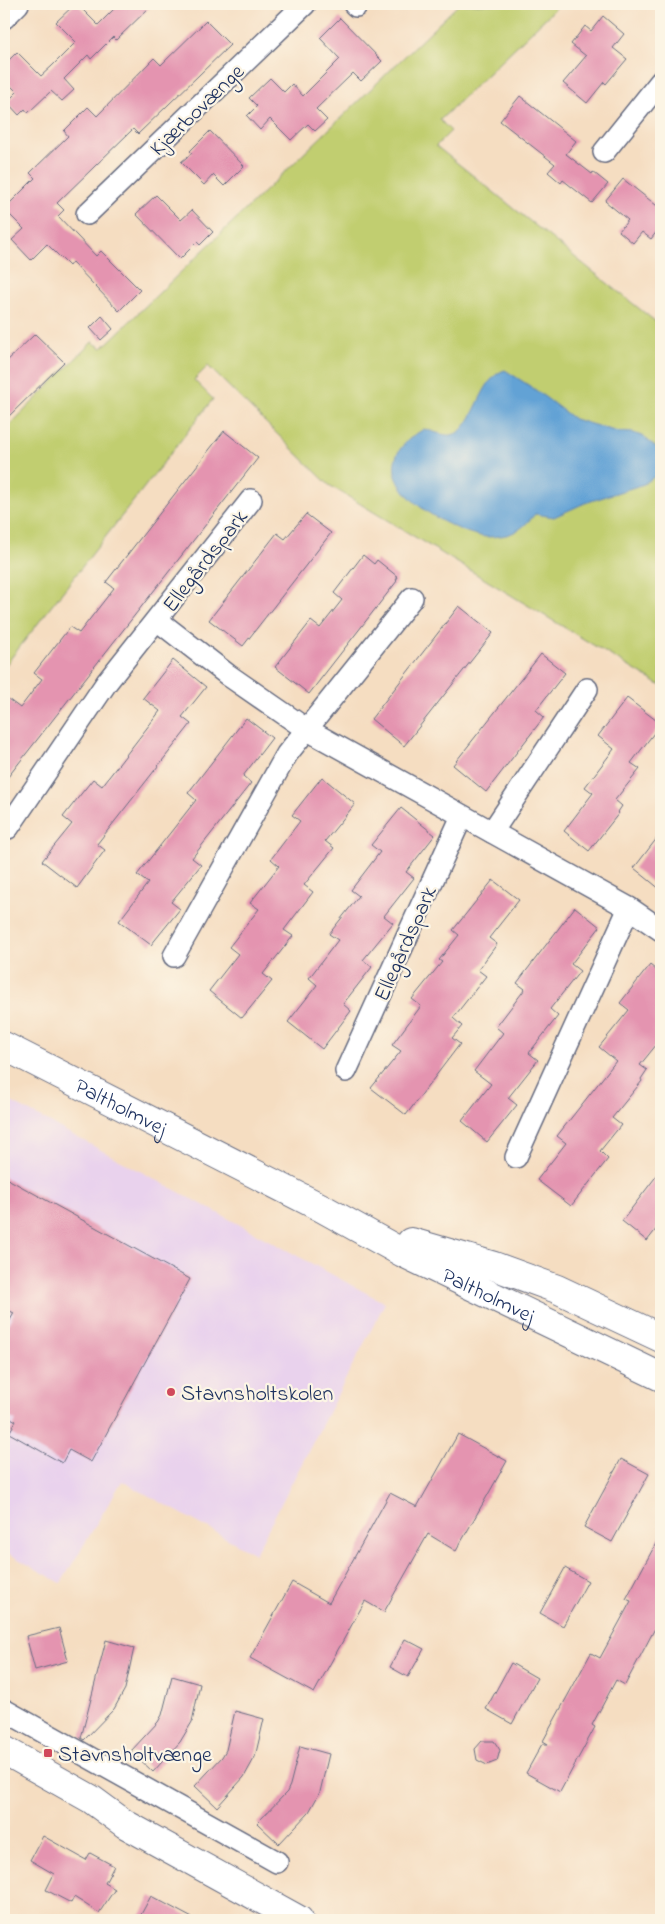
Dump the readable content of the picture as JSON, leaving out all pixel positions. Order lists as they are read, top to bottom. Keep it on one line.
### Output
{"streets":{"street":["Kjærbovænge","Ellegårdspark","Paltholmvej"]},"places":{"other":["Stavnsholtskolen"],"transit":["Stavnsholtvænge"]}}
